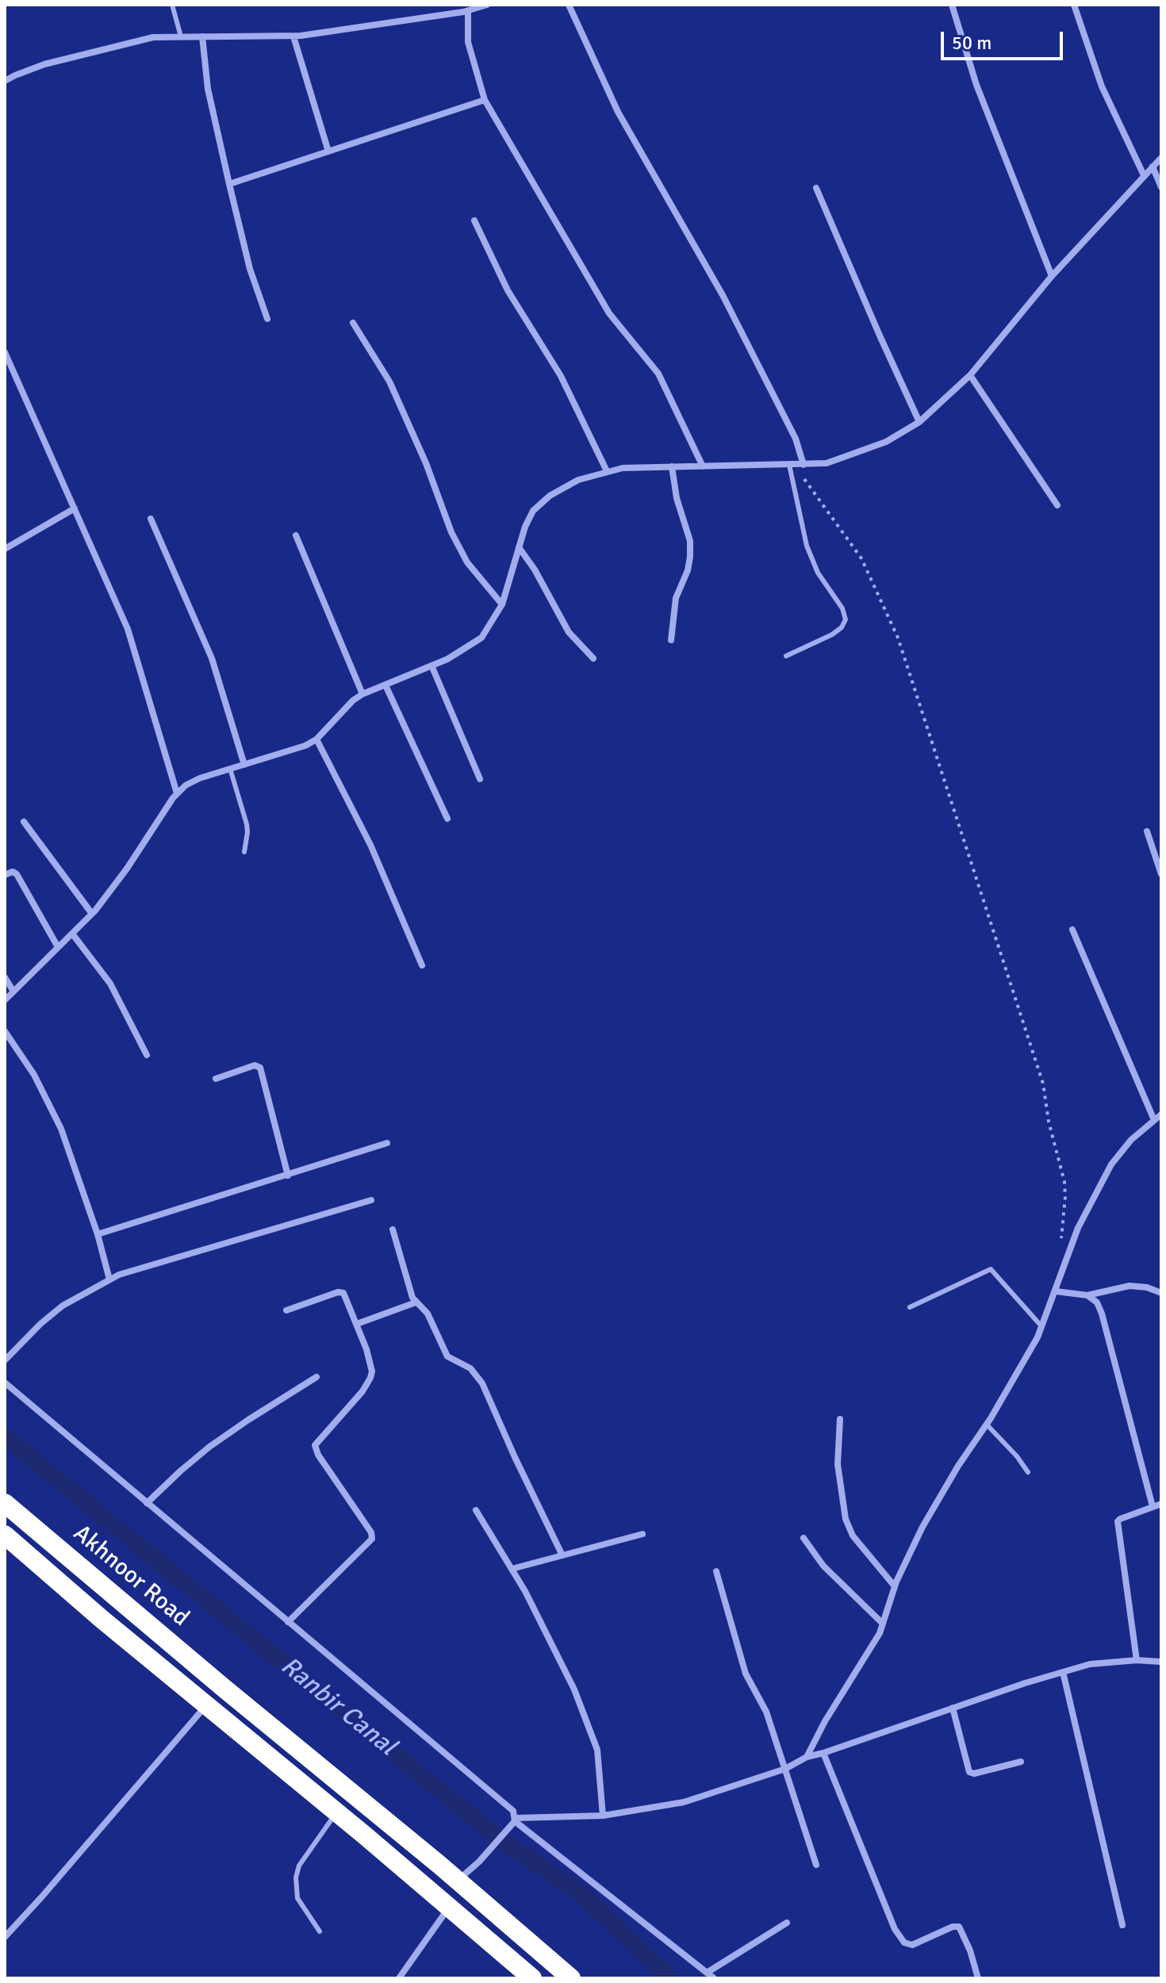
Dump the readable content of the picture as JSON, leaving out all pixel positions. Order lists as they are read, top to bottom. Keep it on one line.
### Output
{"streets":{"highway":["Akhnoor Road"]},"water":["Ranbir Canal"],"scale_bar":"50 m"}
